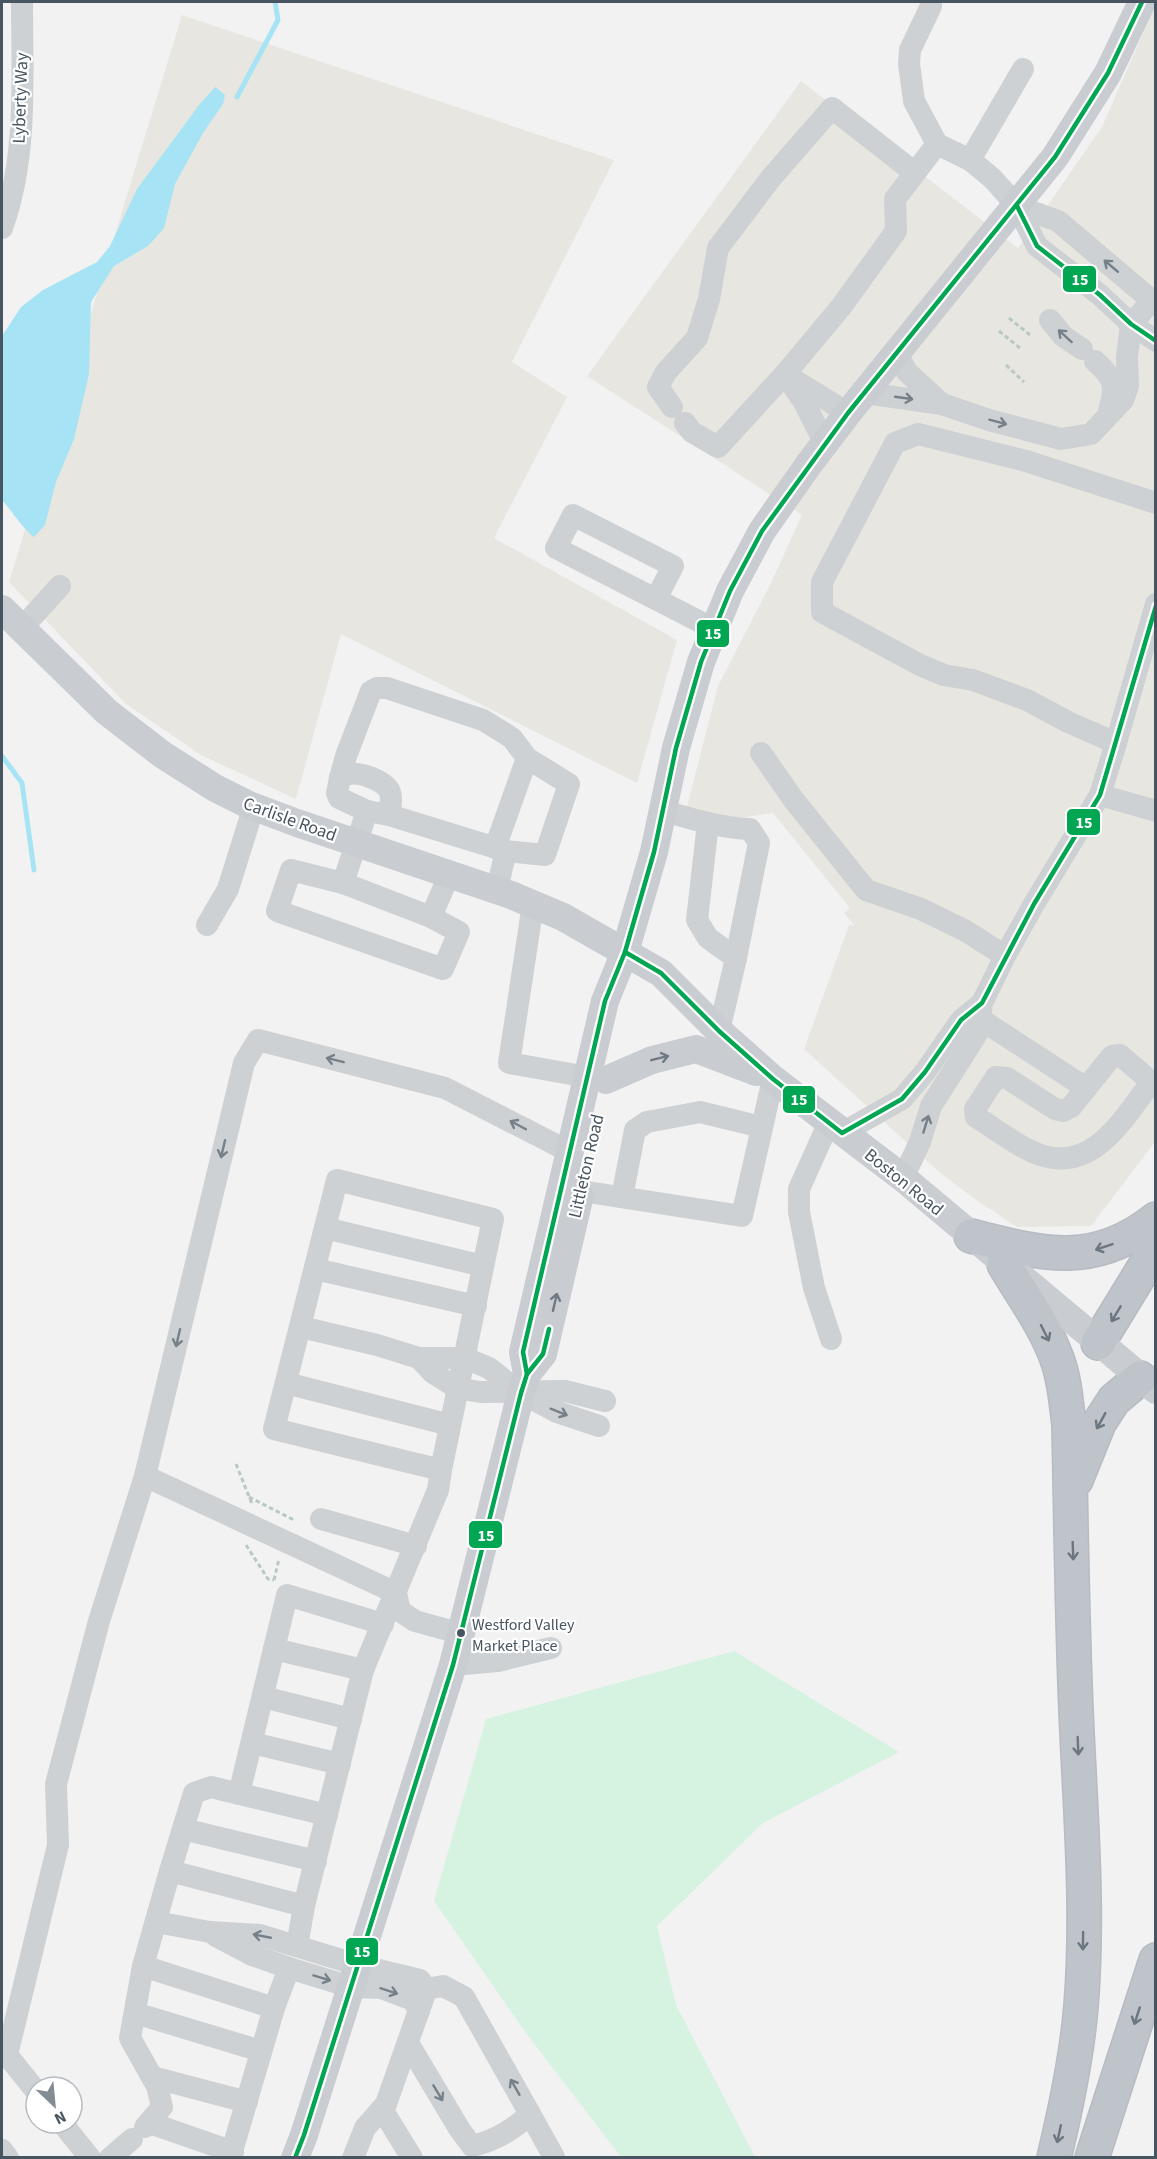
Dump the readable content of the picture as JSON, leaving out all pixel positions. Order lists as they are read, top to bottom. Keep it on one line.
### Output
{"streets":{"main road":["Carlisle Road","Littleton Road","Boston Road"],"street":["Lyberty Way"]},"crossings":[["Carlisle Road","Littleton Road"],["Carlisle Road","Boston Road"],["Littleton Road","Boston Road"]],"places":["Westford Valley Market Place"],"lines":["transit line 15"],"north":"bottom right"}
